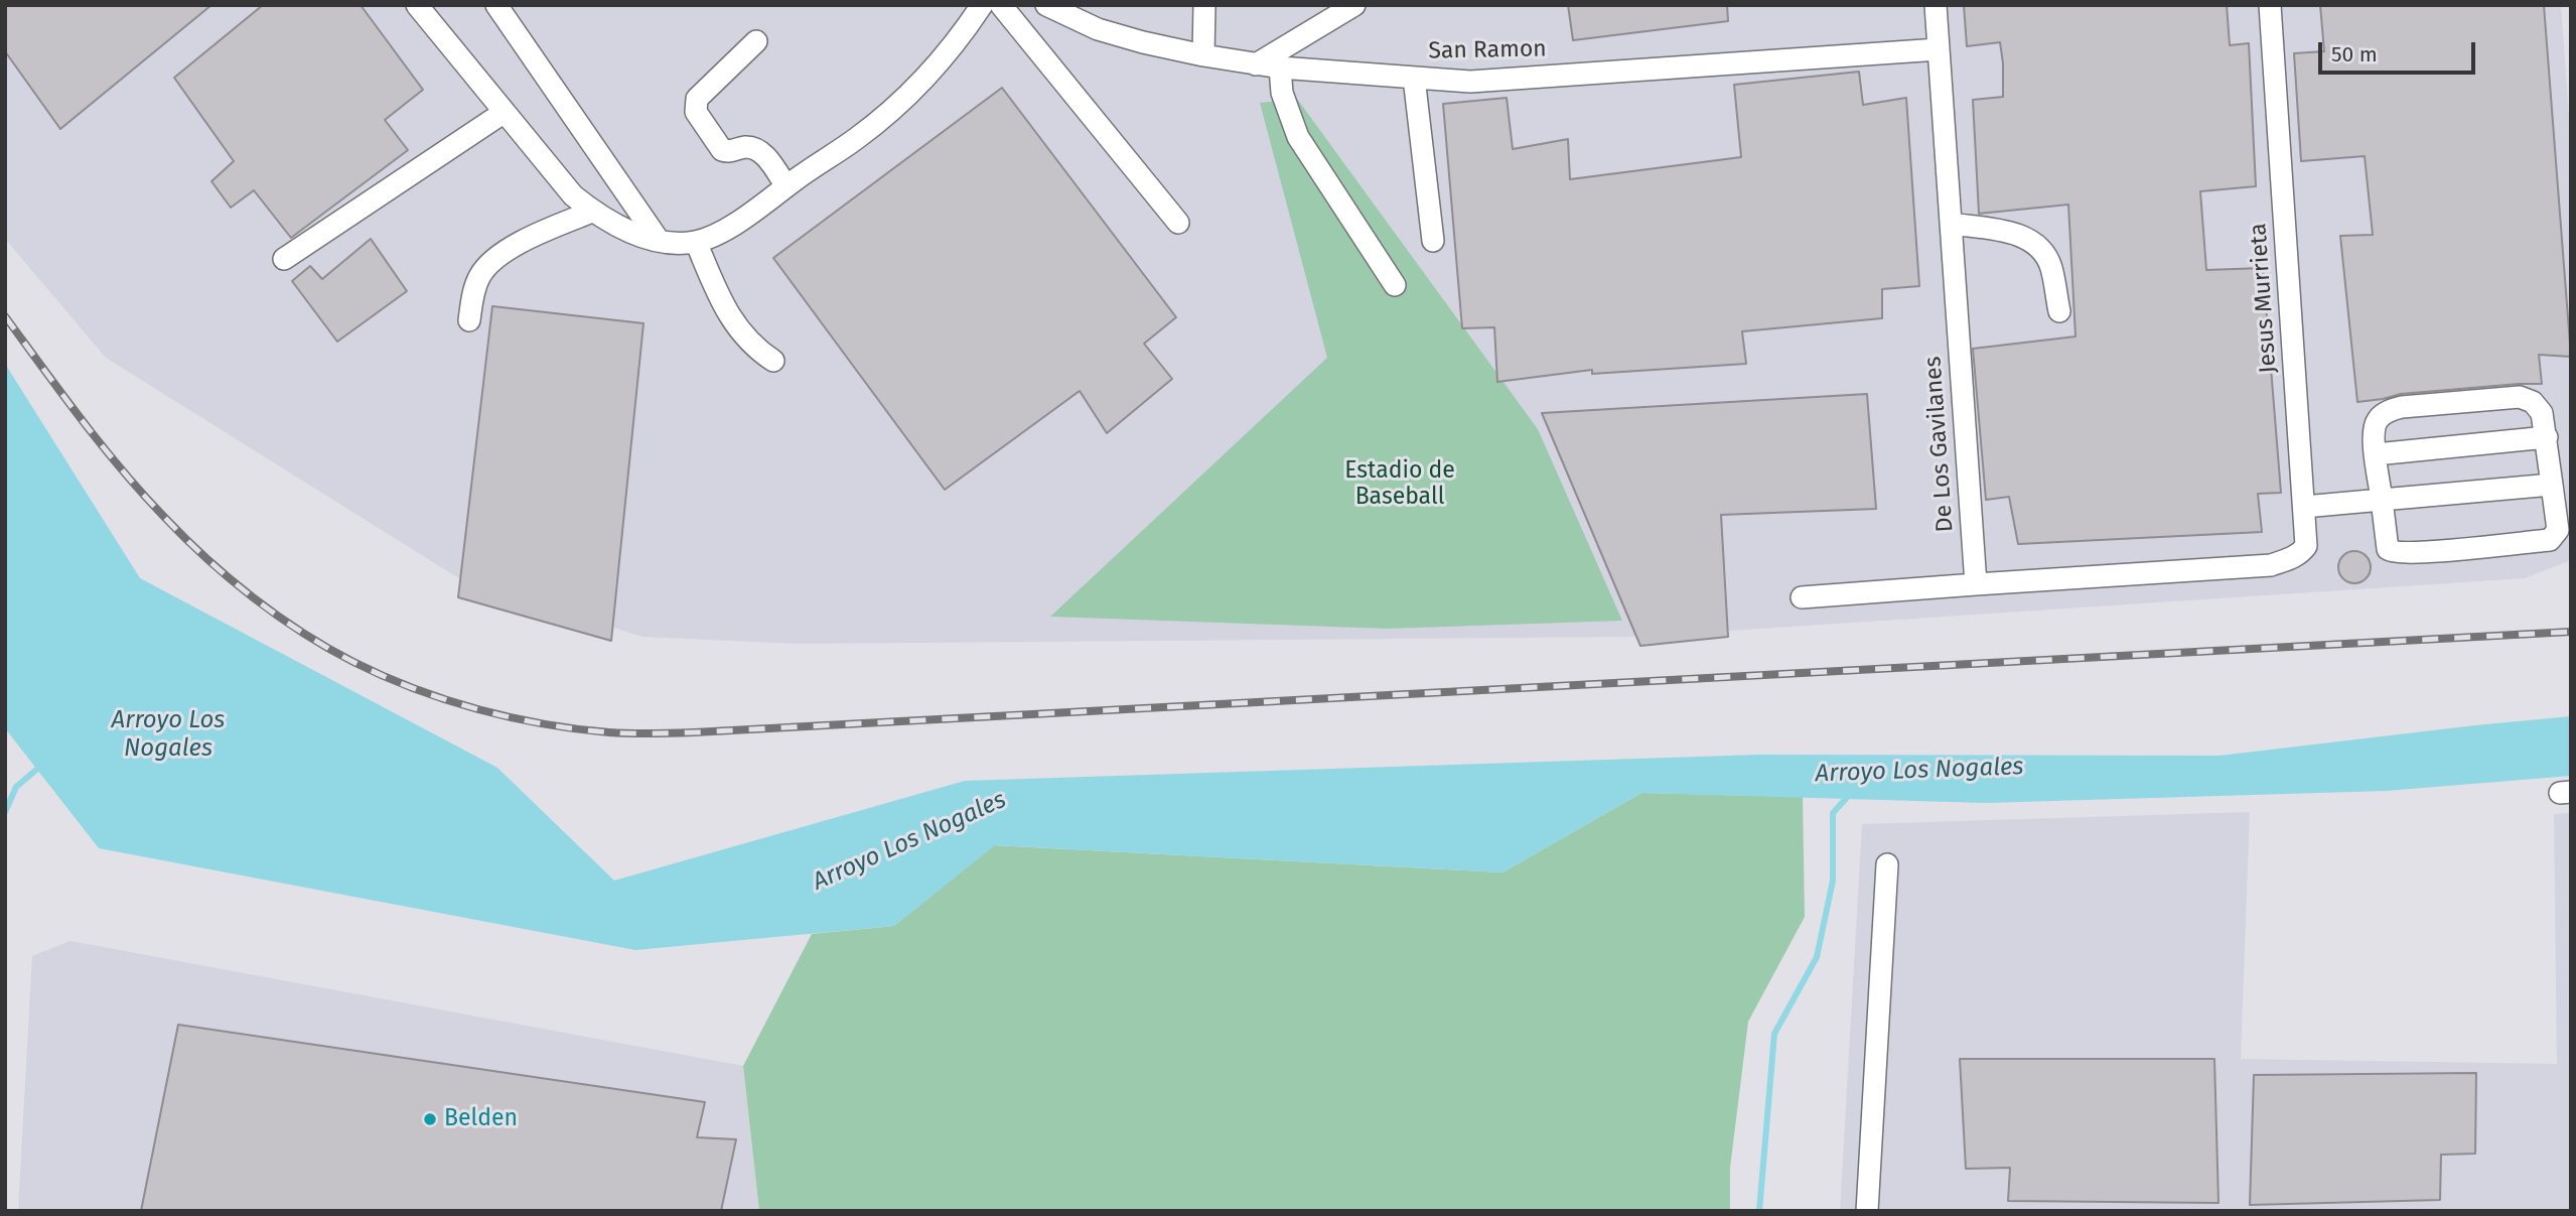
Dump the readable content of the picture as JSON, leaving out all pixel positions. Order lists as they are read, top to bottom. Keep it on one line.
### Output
{"streets":{"lane":["San Ramon","Jesus Murrieta","De Los Gavilanes"]},"crossings":[["San Ramon","De Los Gavilanes"],["Jesus Murrieta","De Los Gavilanes"]],"water":["Arroyo Los Nogales"],"parks":["Estadio de Baseball"],"places":["Belden"],"scale_bar":"50 m"}
